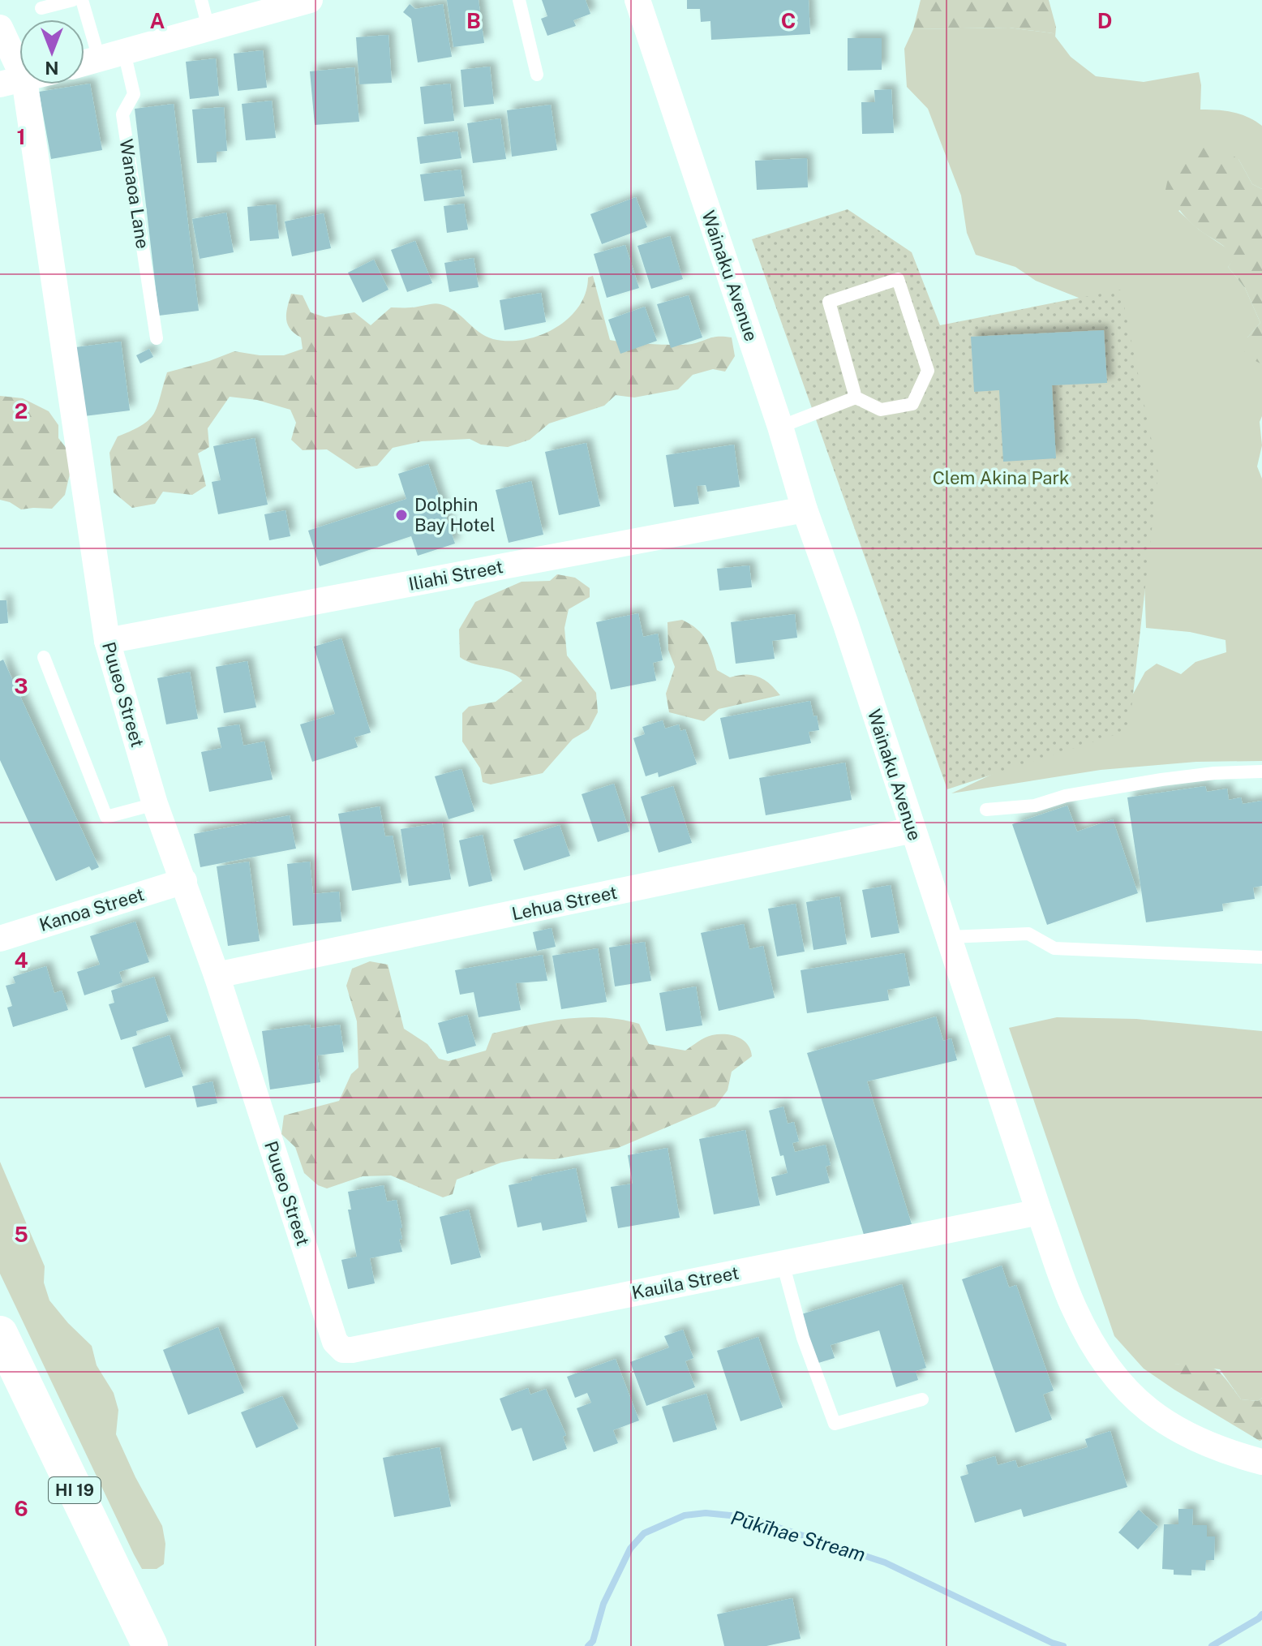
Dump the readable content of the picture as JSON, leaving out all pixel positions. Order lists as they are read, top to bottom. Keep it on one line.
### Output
{"streets":{"main road":["HI 19"],"street":["Wainaku Avenue","Iliahi Street","Puueo Street","Lehua Street","Kanoa Street","Kauila Street"],"lane":["Wanaoa Lane"]},"crossings":[["Wainaku Avenue","Iliahi Street"],["Wainaku Avenue","Lehua Street"],["Wainaku Avenue","Kauila Street"],["Iliahi Street","Puueo Street"],["Puueo Street","Lehua Street"],["Puueo Street","Kanoa Street"],["Puueo Street","Kauila Street"]],"water":["Pūkīhae Stream"],"parks":["Clem Akina Park"],"places":["Dolphin Bay Hotel"],"north":"bottom","grid":{"columns":["A","B","C","D"],"rows":["1","2","3","4","5","6"]}}
